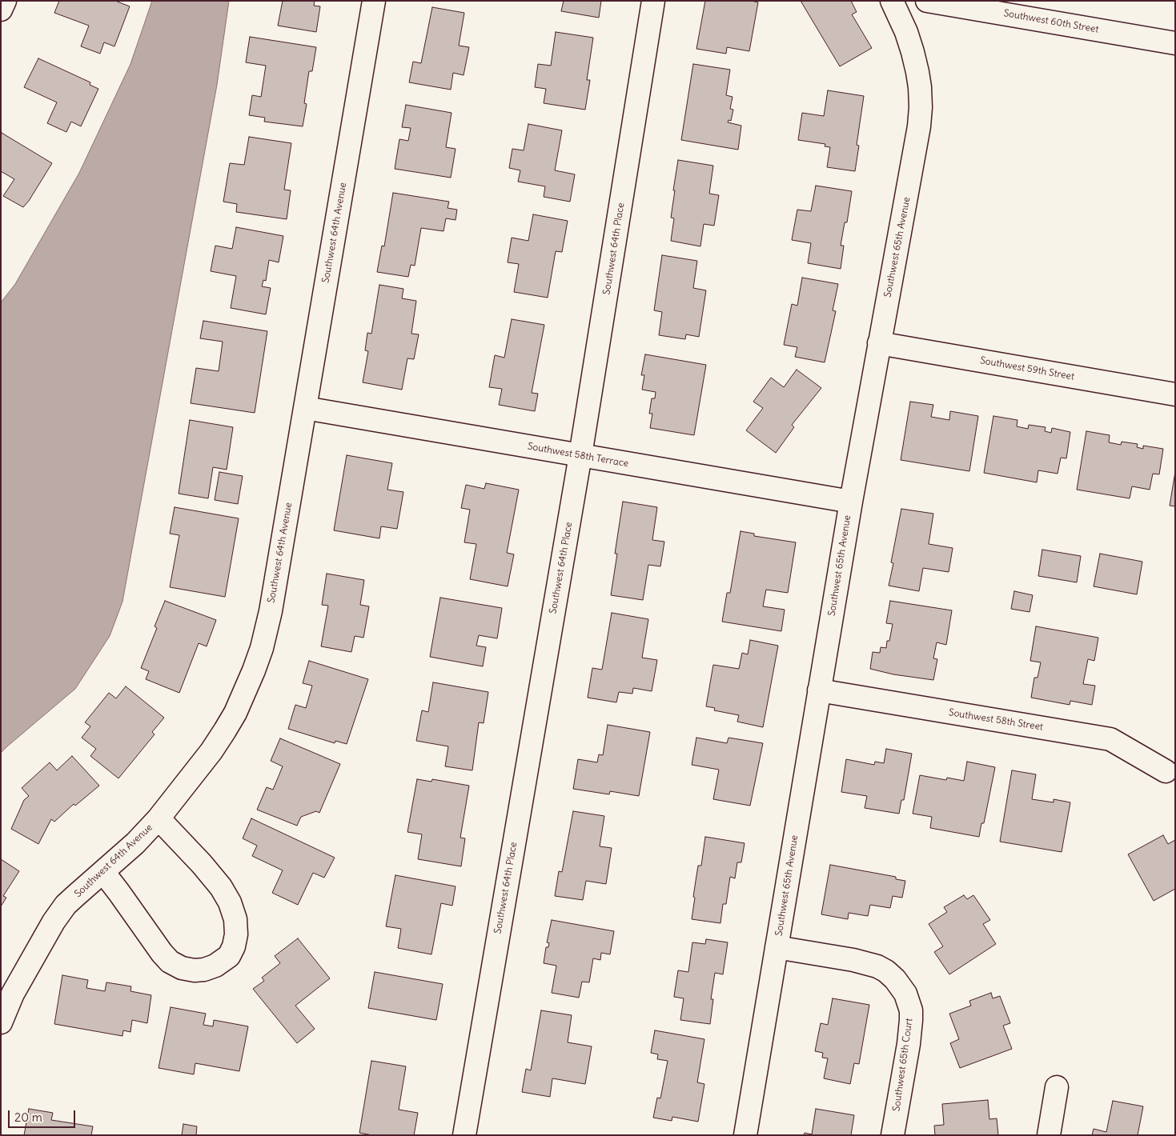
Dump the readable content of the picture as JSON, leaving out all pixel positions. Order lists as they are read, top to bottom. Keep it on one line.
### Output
{"streets":{"street":["Southwest 60th Street","Southwest 64th Avenue","Southwest 65th Avenue","Southwest 64th Place","Southwest 59th Street","Southwest 58th Terrace","Southwest 58th Street","Southwest 65th Court"]},"crossings":[["Southwest 64th Avenue","Southwest 58th Terrace"],["Southwest 65th Avenue","Southwest 59th Street"],["Southwest 65th Avenue","Southwest 58th Terrace"],["Southwest 65th Avenue","Southwest 58th Street"],["Southwest 65th Avenue","Southwest 65th Court"],["Southwest 64th Place","Southwest 58th Terrace"]],"scale_bar":"20 m"}
